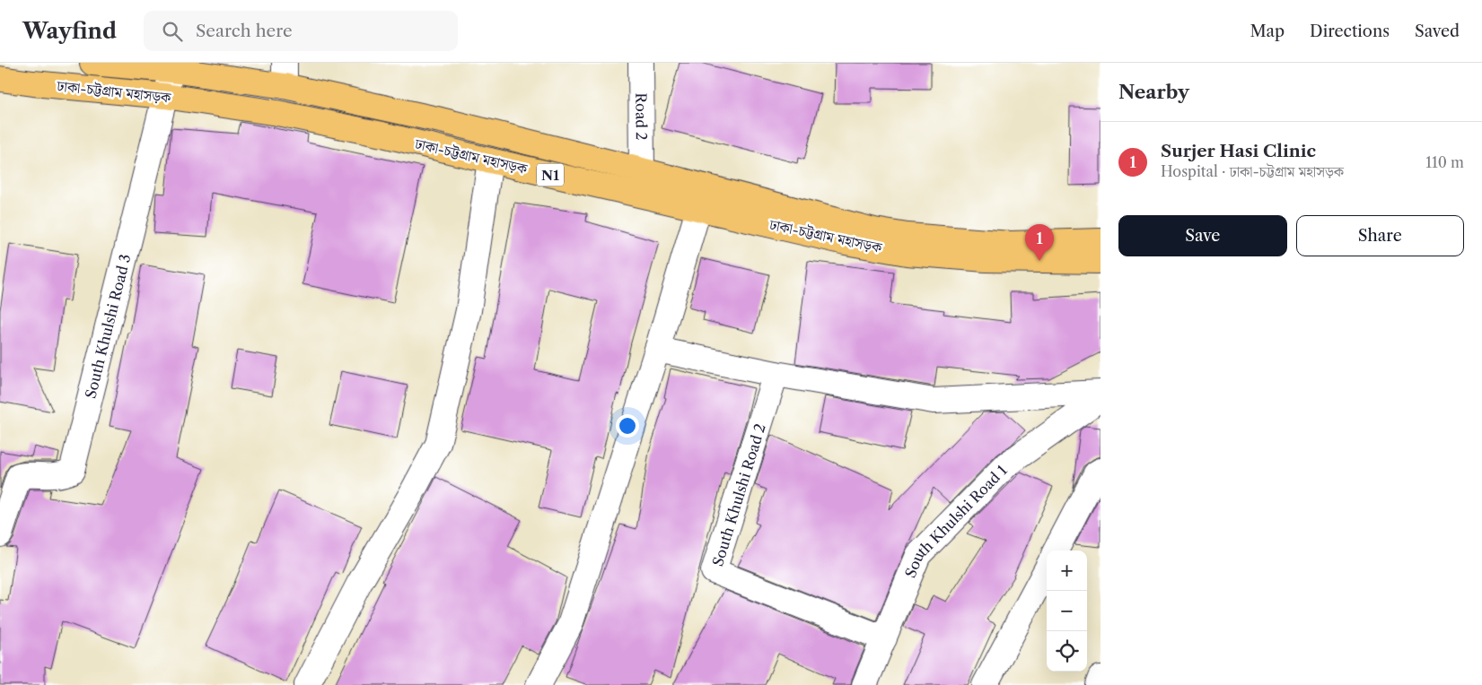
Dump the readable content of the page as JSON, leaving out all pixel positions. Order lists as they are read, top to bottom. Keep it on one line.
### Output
{"streets":{"highway":["ঢাকা-চট্টগ্রাম মহাসড়ক","N1"],"street":["Road 2","South Khulshi Road 3","South Khulshi Road 2","South Khulshi Road 1"]},"crossings":[["ঢাকা-চট্টগ্রাম মহাসড়ক","Road 2"],["ঢাকা-চট্টগ্রাম মহাসড়ক","South Khulshi Road 3"],["South Khulshi Road 2","South Khulshi Road 1"]],"page":{"header":"Wayfind","search":"Search here","nav":["Map","Directions","Saved"],"heading":"Nearby","list":[{"mark":"1","name":"Surjer Hasi Clinic","note":"Hospital · ঢাকা-চট্টগ্রাম মহাসড়ক","value":"110 m"}],"buttons":["Save","Share"],"pins":"1","map_buttons":["+","−"]}}
